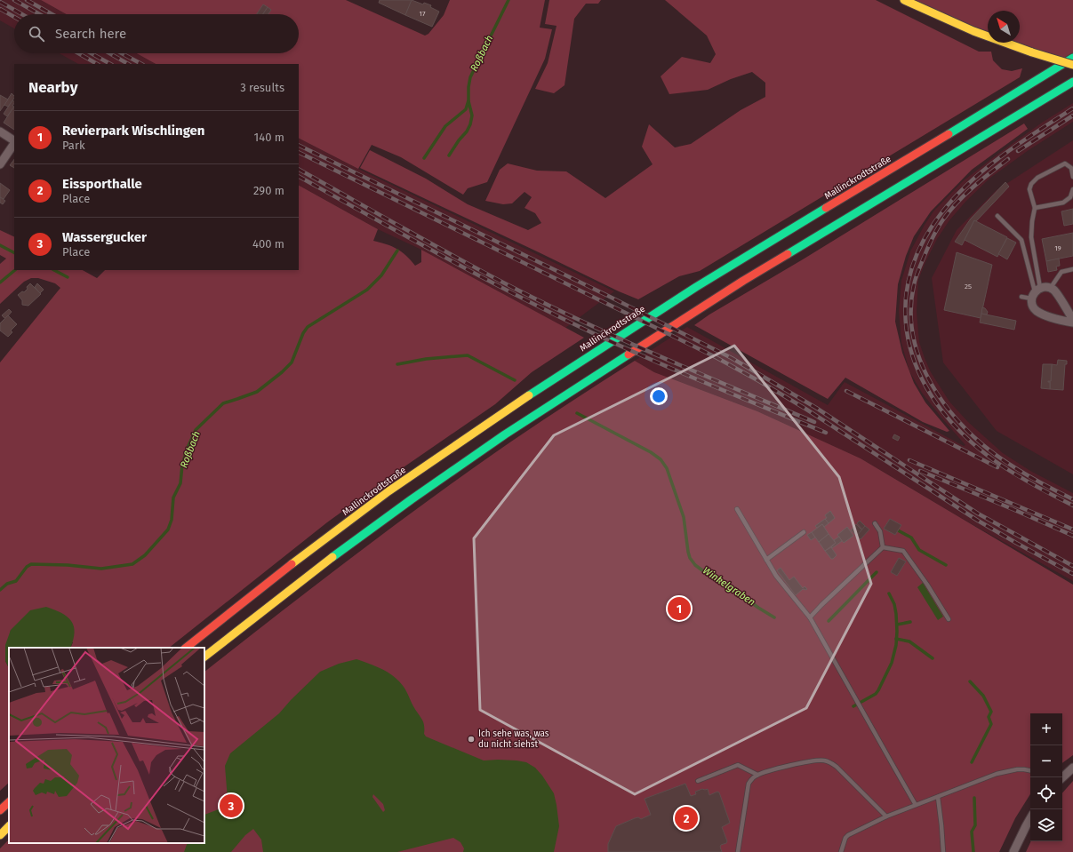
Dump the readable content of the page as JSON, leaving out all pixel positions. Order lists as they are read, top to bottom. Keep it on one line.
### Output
{"streets":{"main road":["Mallinckrodtstraße"]},"water":["Roßbach","Winkelgraben"],"places":["Ich sehe was, was du nicht siehst"],"house_numbers":["17","19","25"],"north":"top left","page":{"search":"Search here","heading":["Nearby","3 results"],"list":[{"mark":"1","name":"Revierpark Wischlingen","note":"Park","value":"140 m"},{"mark":"2","name":"Eissporthalle","note":"Place","value":"290 m"},{"mark":"3","name":"Wassergucker","note":"Place","value":"400 m"}],"pins":["1","3","2"],"map_buttons":["+","−"]}}
